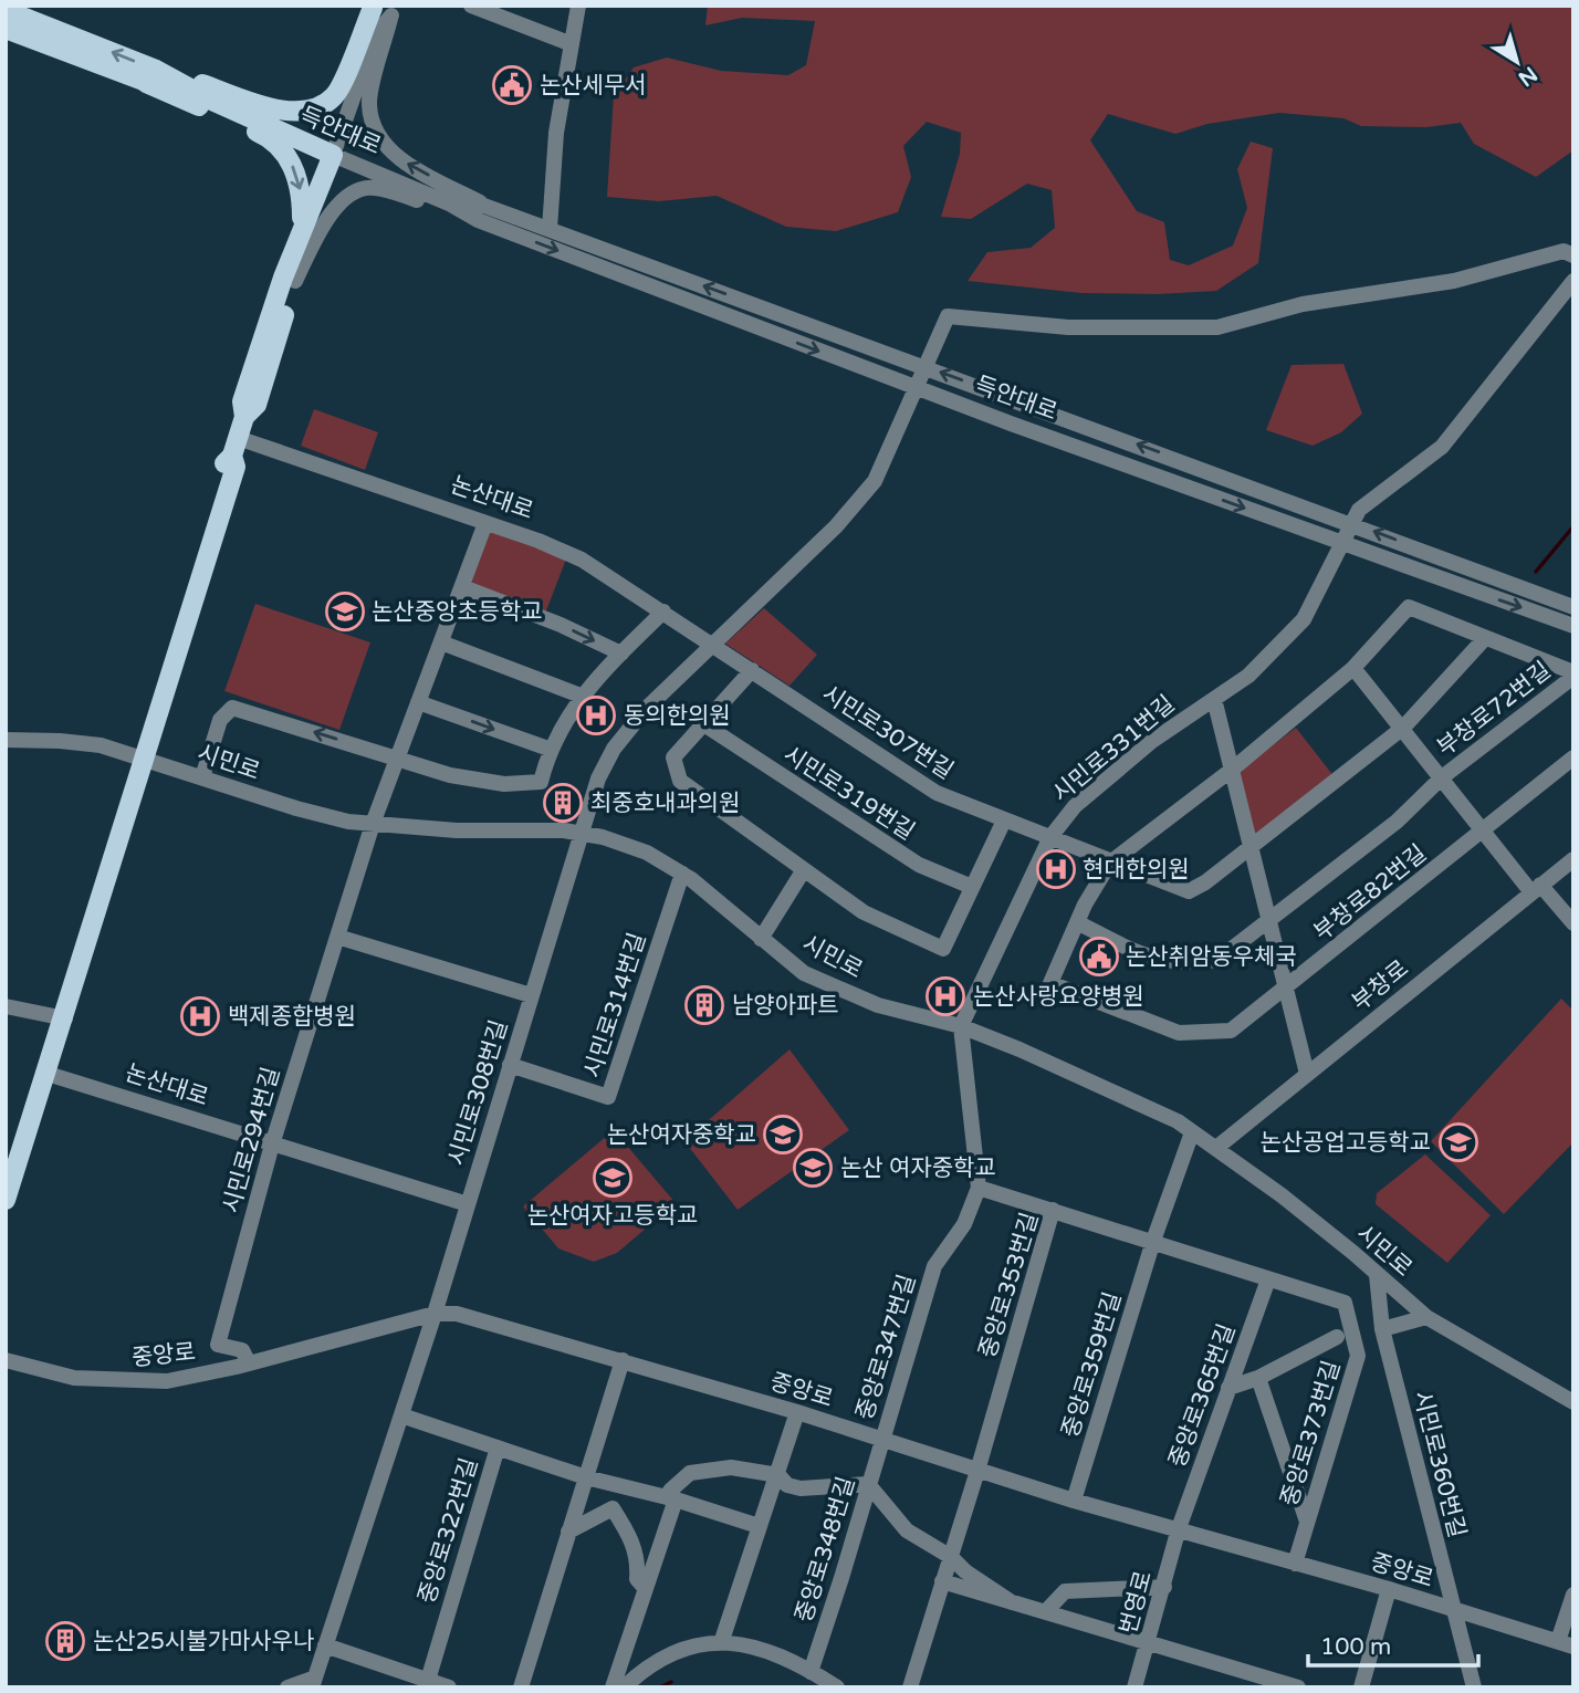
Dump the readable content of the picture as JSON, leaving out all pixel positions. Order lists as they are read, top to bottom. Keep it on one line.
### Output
{"streets":{"main road":["득안대로"],"street":["논산대로","부창로72번길","시민로307번길","시민로331번길","시민로","시민로319번길","부창로82번길","부창로","시민로314번길","시민로308번길","시민로294번길","중앙로353번길","중앙로347번길","중앙로","중앙로359번길","중앙로365번길","중앙로373번길","시민로360번길","중앙로322번길","중앙로348번길","번영로"]},"crossings":[["득안대로","시민로331번길"],["논산대로","시민로307번길"],["논산대로","시민로308번길"],["논산대로","시민로294번길"],["부창로72번길","부창로82번길"],["시민로307번길","시민로331번길"],["시민로331번길","시민로"],["시민로331번길","중앙로347번길"],["시민로","부창로"],["시민로","시민로314번길"],["시민로","시민로308번길"],["시민로","시민로294번길"],["시민로","중앙로347번길"],["시민로","중앙로359번길"],["시민로","시민로360번길"],["시민로314번길","시민로308번길"],["시민로308번길","시민로294번길"],["시민로308번길","중앙로"],["시민로294번길","중앙로"],["중앙로353번길","중앙로"],["중앙로353번길","중앙로359번길"],["중앙로347번길","중앙로"],["중앙로347번길","중앙로348번길"],["중앙로","중앙로359번길"],["중앙로","중앙로365번길"],["중앙로","중앙로373번길"],["중앙로","시민로360번길"],["중앙로","중앙로348번길"],["중앙로","번영로"],["중앙로365번길","중앙로373번길"],["중앙로365번길","번영로"]],"places":{"public building":["논산세무서","논산취암동우체국"],"school or university":["논산중앙초등학교","논산여자중학교","논산공업고등학교","논산 여자중학교","논산여자고등학교"],"hospital":["동의한의원","현대한의원","논산사랑요양병원","백제종합병원"],"building":["최중호내과의원","남양아파트","논산25시불가마사우나"]},"scale_bar":"100 m","north":"bottom right"}
